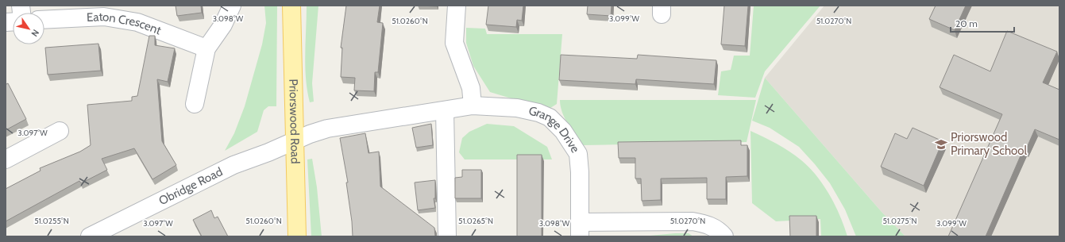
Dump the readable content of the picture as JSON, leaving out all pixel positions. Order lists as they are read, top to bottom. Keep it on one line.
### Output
{"streets":{"main road":["Priorswood Road"],"street":["Eaton Crescent","Grange Drive","Obridge Road"]},"crossings":[["Priorswood Road","Grange Drive"],["Priorswood Road","Obridge Road"],["Grange Drive","Obridge Road"]],"places":{"school or university":["Priorswood Primary School"]},"scale_bar":"20 m","north":"bottom right","coordinates":["3.098°W","3.099°W","51.0260°N","51.0270°N","3.097°W","51.0255°N","51.0265°N","51.0275°N"]}
